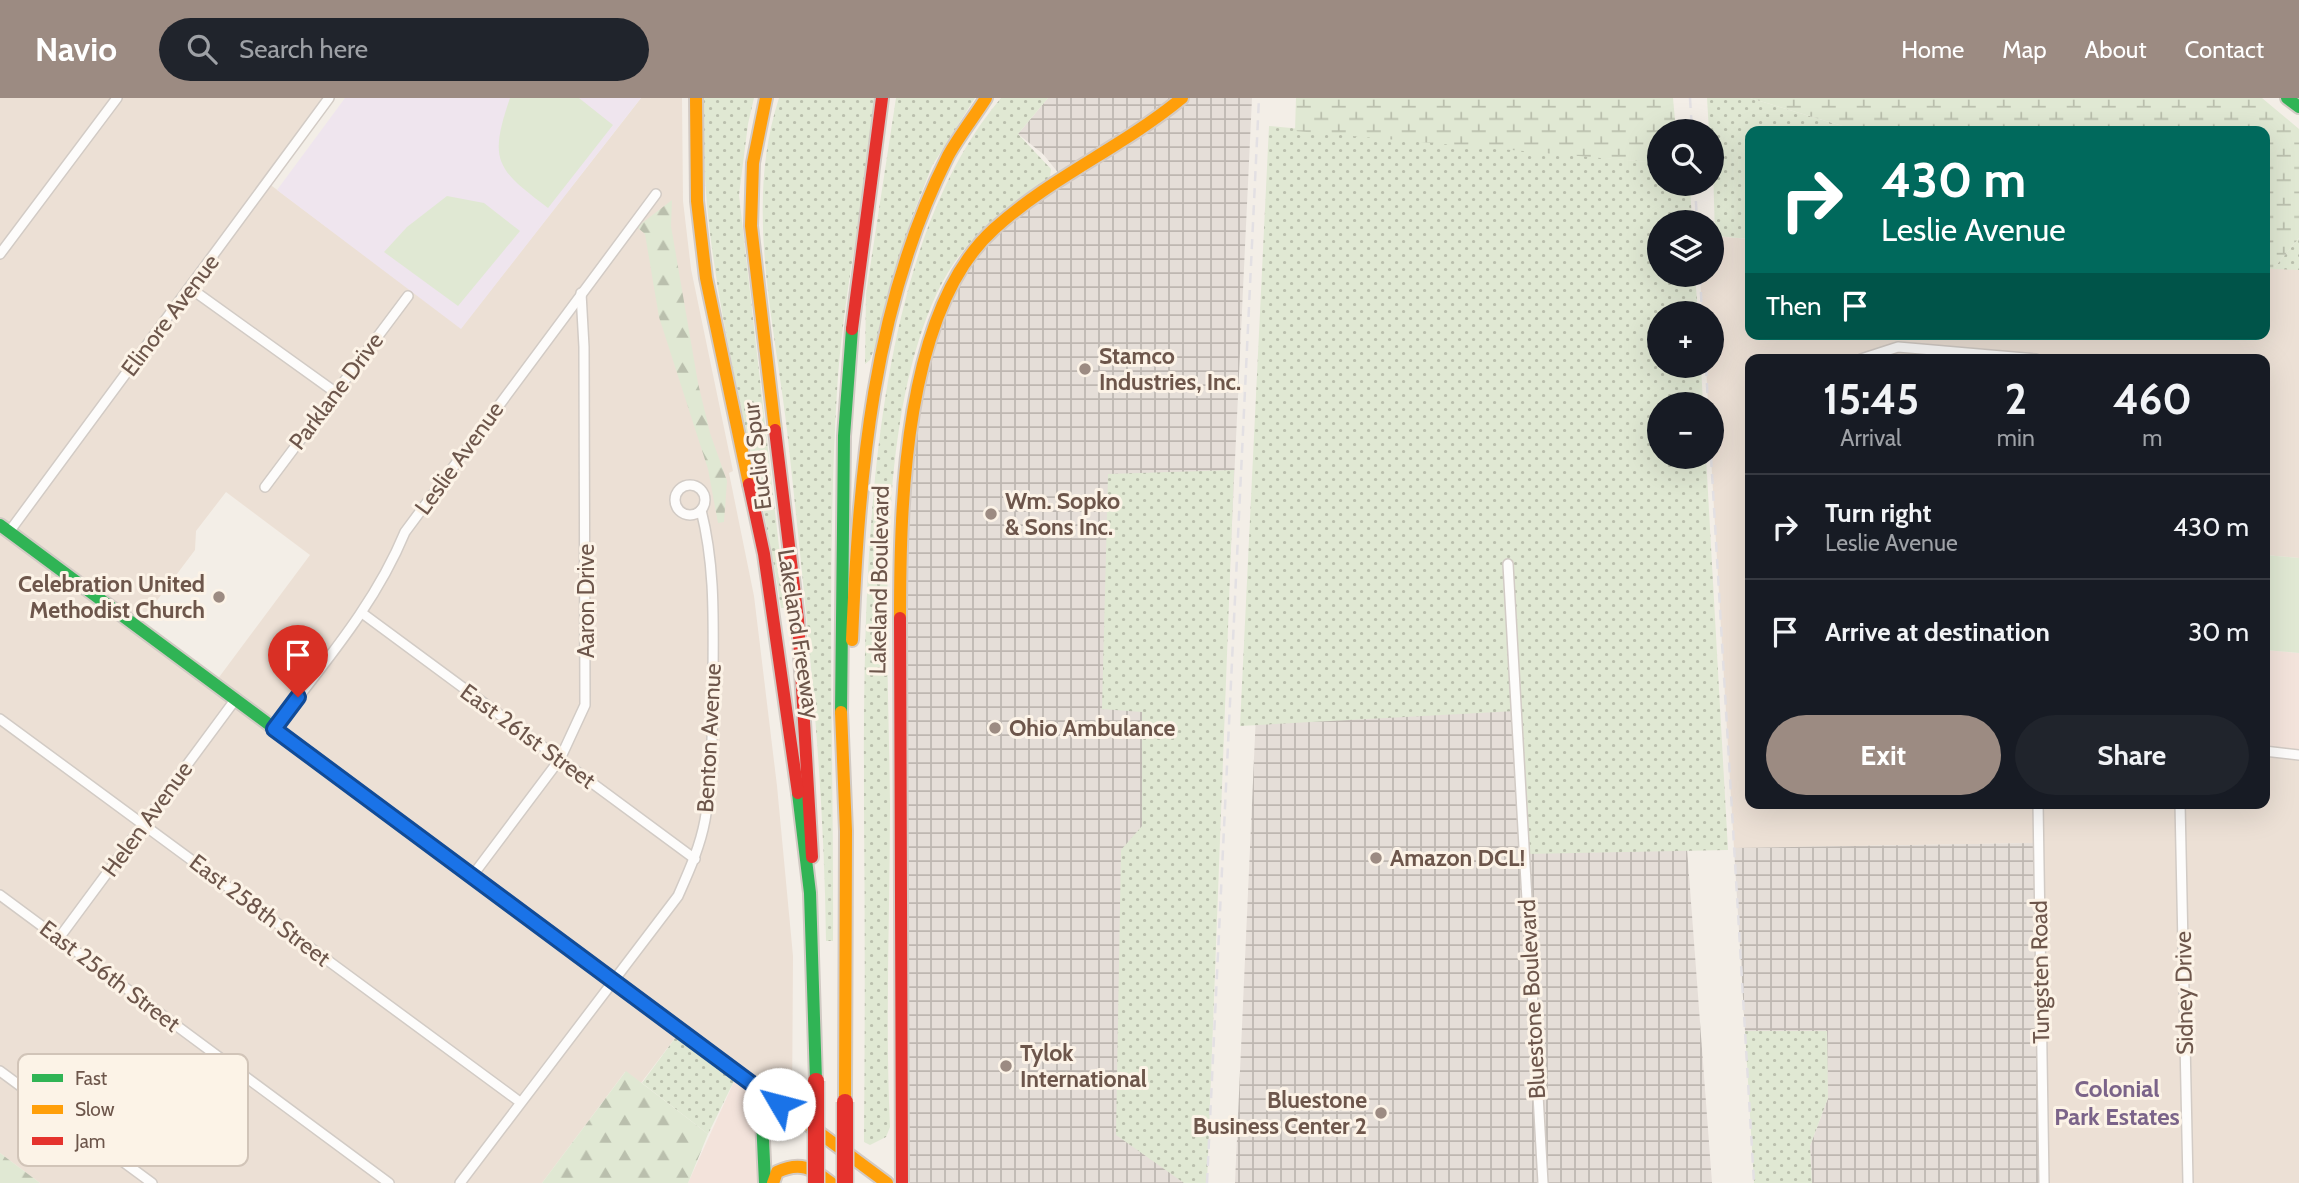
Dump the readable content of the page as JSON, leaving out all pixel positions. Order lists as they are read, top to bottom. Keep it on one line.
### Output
{"streets":{"main road":["Euclid Spur","Lakeland Boulevard","Lakeland Freeway"],"street":["Elinore Avenue","Parklane Drive","Leslie Avenue","Aaron Drive","East 261st Street","Benton Avenue","Helen Avenue","East 258th Street","Tungsten Road","East 256th Street","Sidney Drive","Bluestone Boulevard"]},"crossings":[["Euclid Spur","Lakeland Freeway"],["Leslie Avenue","Aaron Drive"],["Leslie Avenue","East 261st Street"],["Aaron Drive","East 261st Street"],["East 261st Street","Benton Avenue"],["Benton Avenue","East 258th Street"],["Helen Avenue","East 258th Street"],["Helen Avenue","East 256th Street"]],"districts":["Colonial Park Estates"],"places":["Stamco Industries, Inc.","Wm. Sopko & Sons Inc.","Celebration United Methodist Church","Ohio Ambulance","Amazon DCL!","Tylok International","Bluestone Business Center 2"],"legend":["Fast","Slow","Jam"],"page":{"header":"Navio","search":"Search here","nav":["Home","Map","About","Contact"],"map_buttons":["+","−"],"turn":["430 m","Leslie Avenue"],"then":"Then","eta":["15:45","Arrival","2","min","460","m"],"list":[{"name":"Turn right","note":"Leslie Avenue","value":"430 m"},{"name":"Arrive at destination","value":"30 m"}],"buttons":["Exit","Share"]}}
